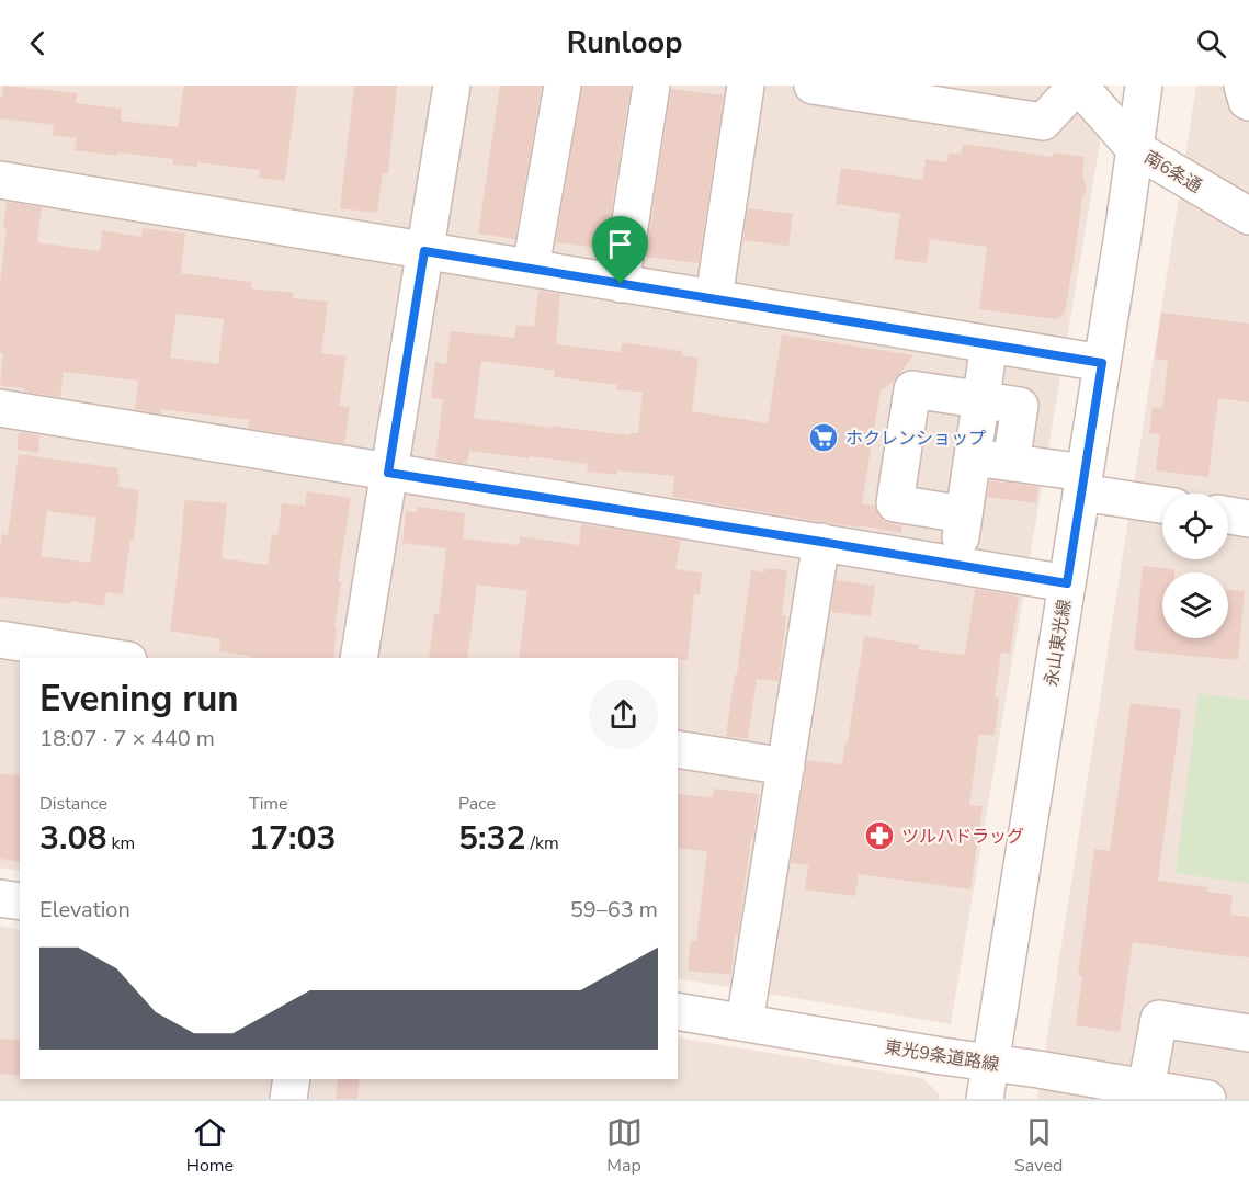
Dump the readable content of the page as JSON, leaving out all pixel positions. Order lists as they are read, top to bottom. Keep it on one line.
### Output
{"streets":{"street":["南6条通","永山東光線","東光9条道路線"]},"crossings":[["南6条通","永山東光線"],["永山東光線","東光9条道路線"]],"places":{"supermarket":["ホクレンショップ"],"pharmacy":["ツルハドラッグ"]},"page":{"header":"Runloop","heading":["Evening run","18:07 · 7 × 440 m"],"stats":[["Distance","3.08 km"],["Time","17:03"],["Pace","5:32 /km"]],"chart":["Elevation","59–63 m"],"tabs":["Home","Map","Saved"]}}
